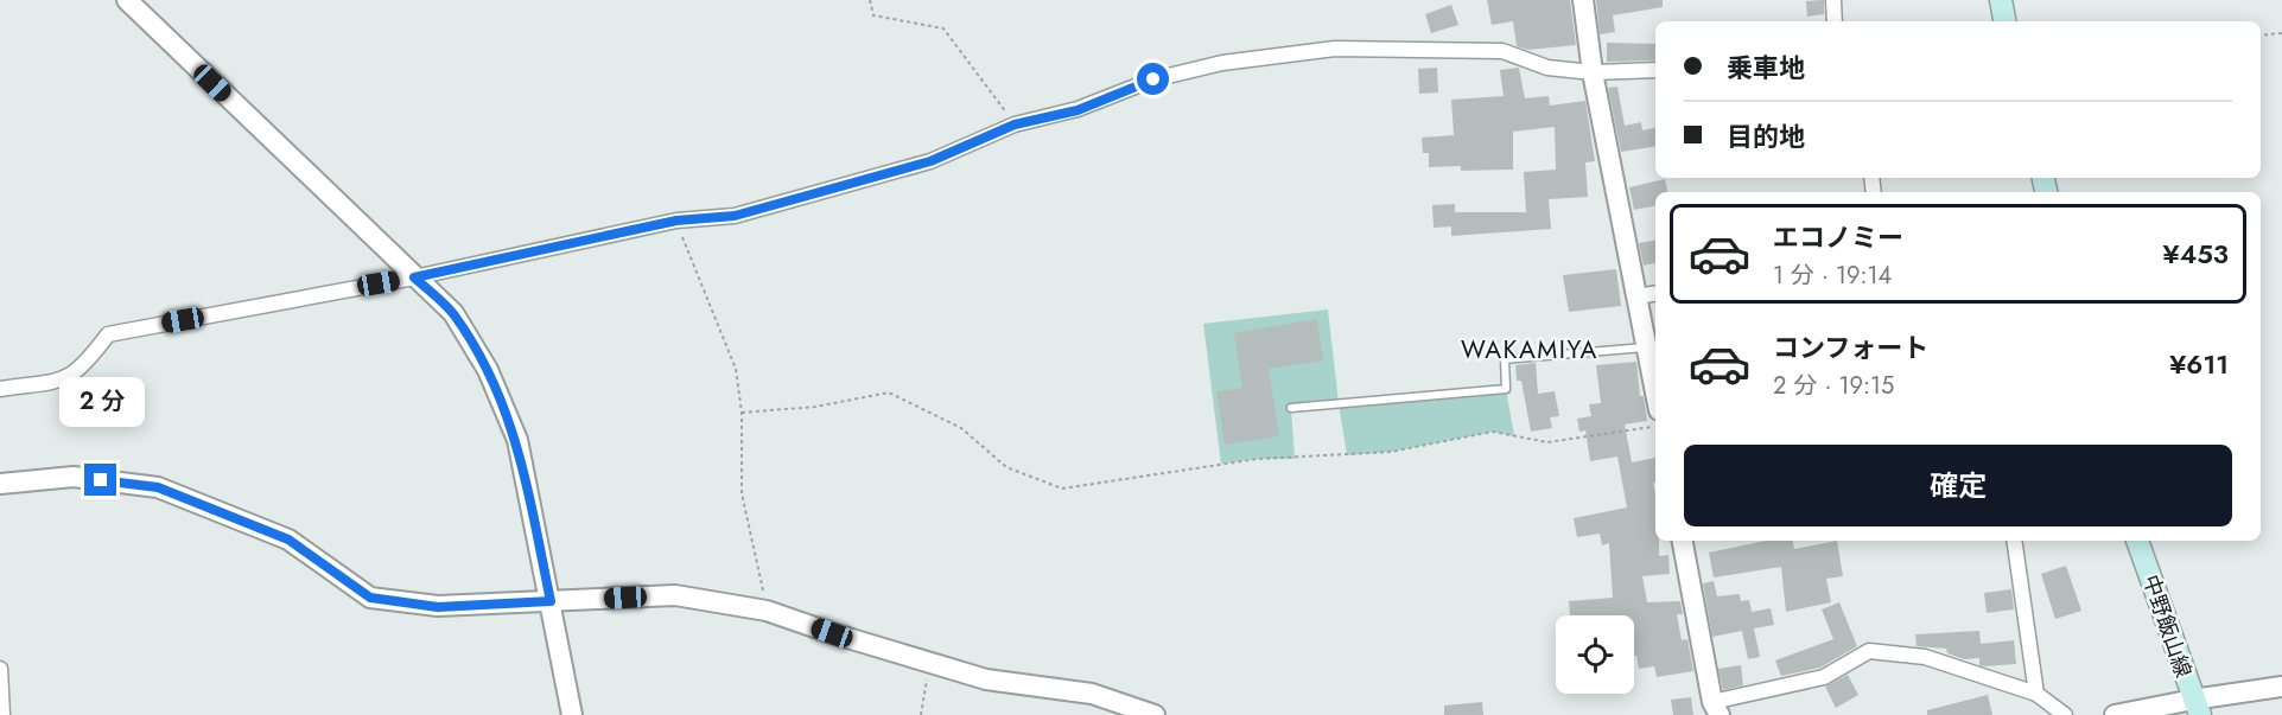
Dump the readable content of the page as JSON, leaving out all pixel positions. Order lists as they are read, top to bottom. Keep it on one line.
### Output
{"streets":{"main road":["中野飯山線"]},"districts":["WAKAMIYA"],"page":{"banner":["乗車地","目的地"],"list":[{"name":"エコノミー","note":"1 分 · 19:14","value":"¥453"},{"name":"コンフォート","note":"2 分 · 19:15","value":"¥611"}],"bubble":"2 分","buttons":"確定"}}
